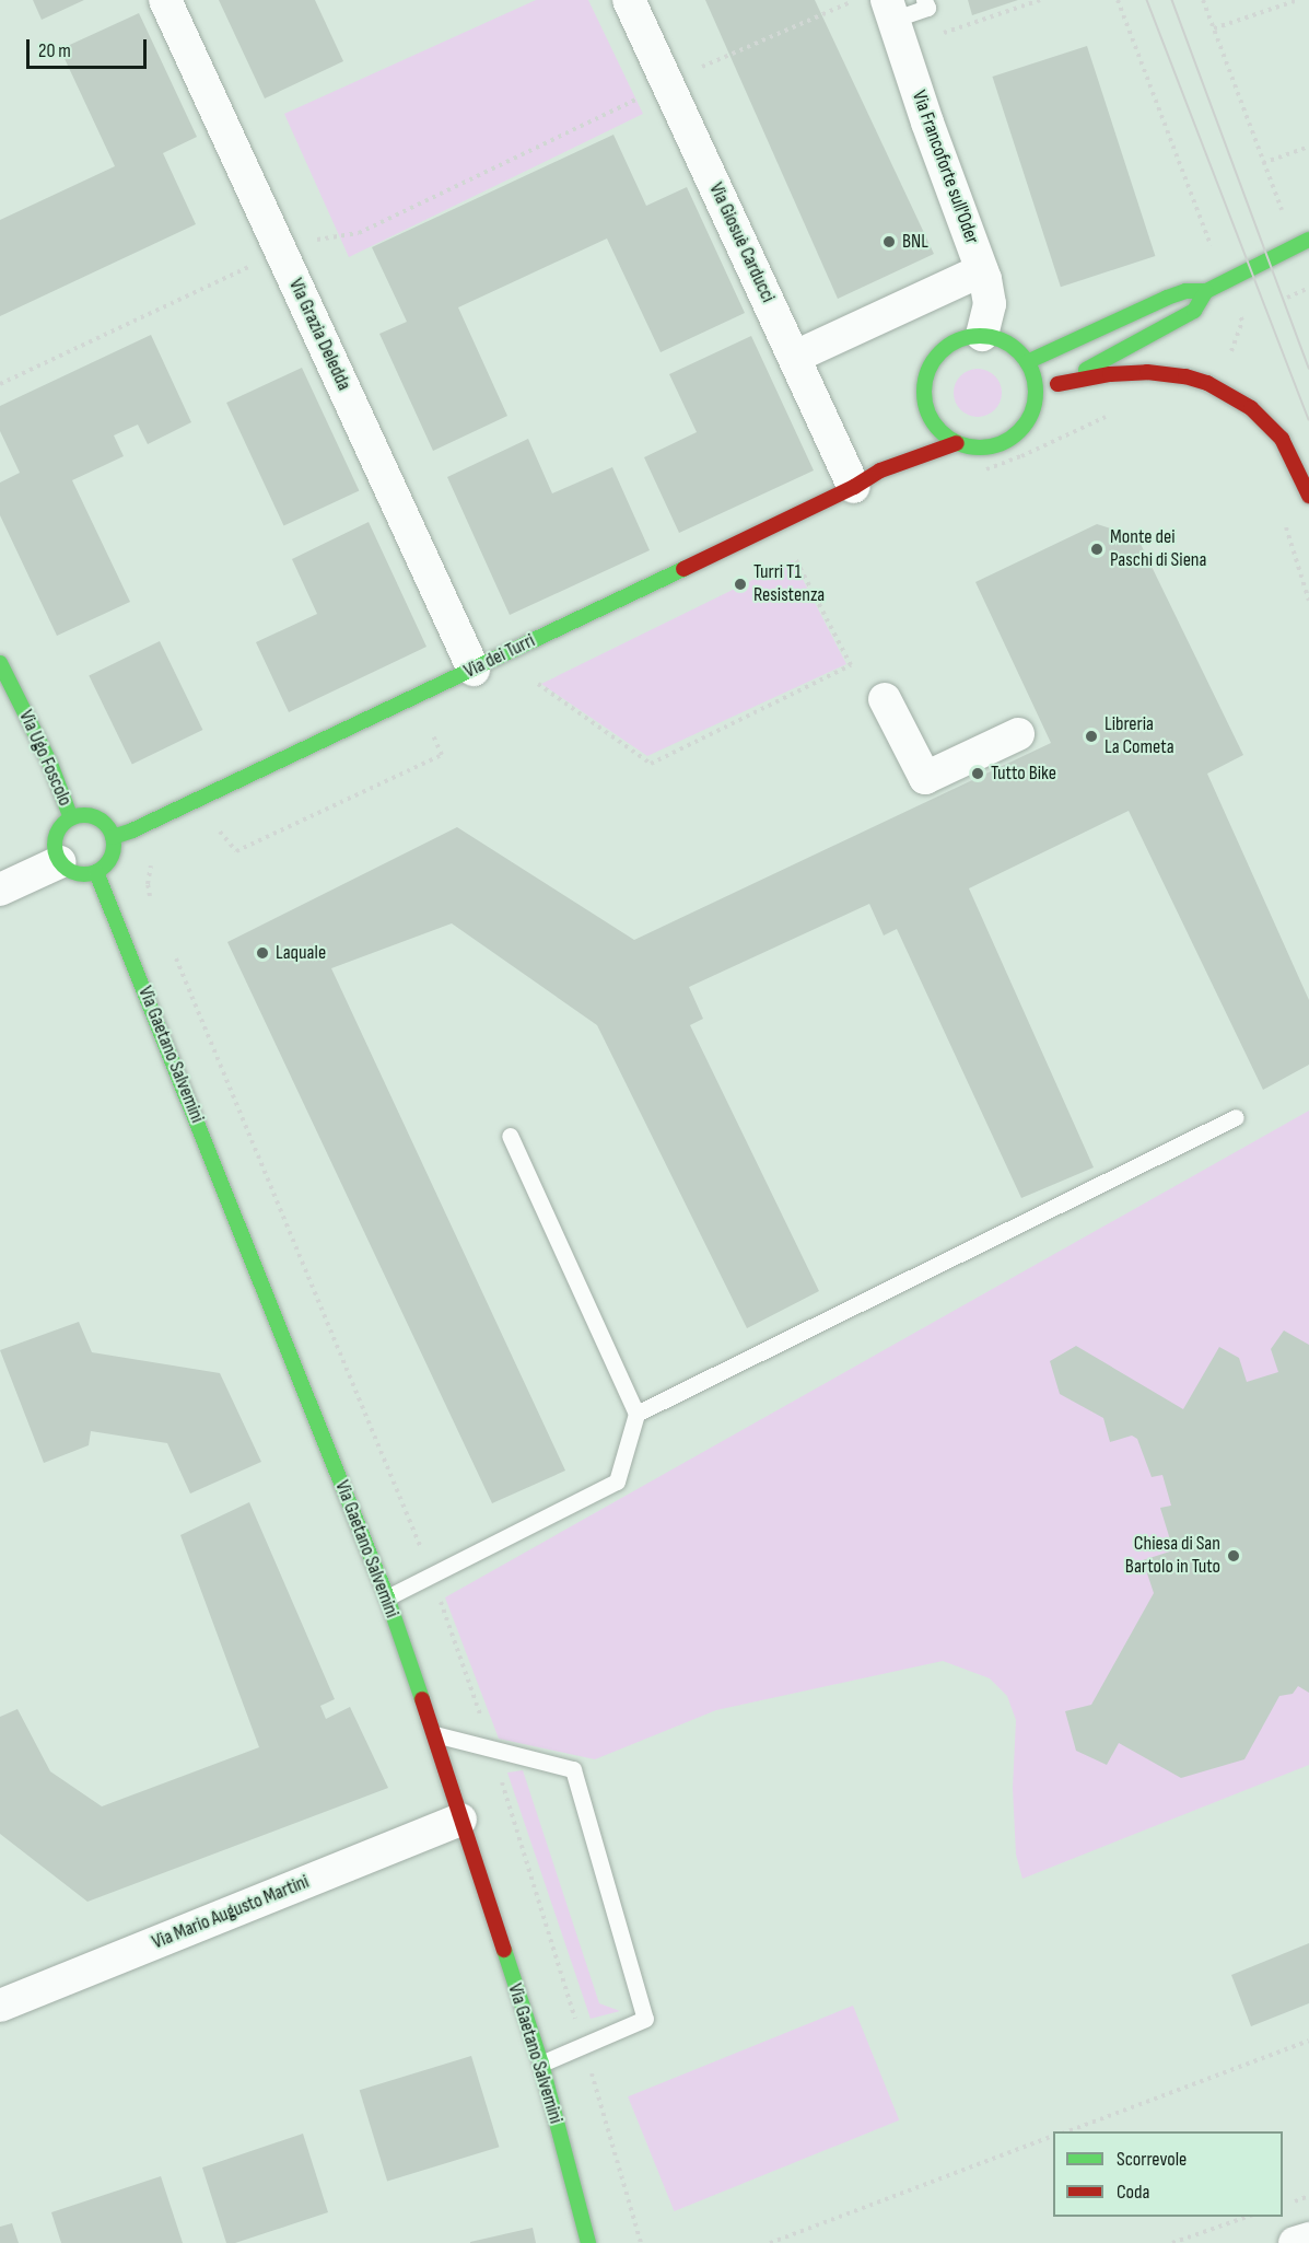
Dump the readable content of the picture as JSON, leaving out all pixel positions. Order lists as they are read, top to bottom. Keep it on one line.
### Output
{"streets":{"street":["Via Francoforte sull'Oder","Via Giosuè Carducci","Via Grazia Deledda","Via dei Turri","Via Ugo Foscolo","Via Gaetano Salvemini","Via Mario Augusto Martini"]},"crossings":[["Via Francoforte sull'Oder","Via dei Turri"],["Via Giosuè Carducci","Via dei Turri"],["Via Grazia Deledda","Via dei Turri"],["Via dei Turri","Via Ugo Foscolo"],["Via dei Turri","Via Gaetano Salvemini"],["Via Ugo Foscolo","Via Gaetano Salvemini"],["Via Gaetano Salvemini","Via Mario Augusto Martini"]],"places":["BNL","Monte dei Paschi di Siena","Turri T1 Resistenza","Libreria La Cometa","Tutto Bike","Laquale","Chiesa di San Bartolo in Tuto"],"legend":["Scorrevole","Coda"],"scale_bar":"20 m"}
